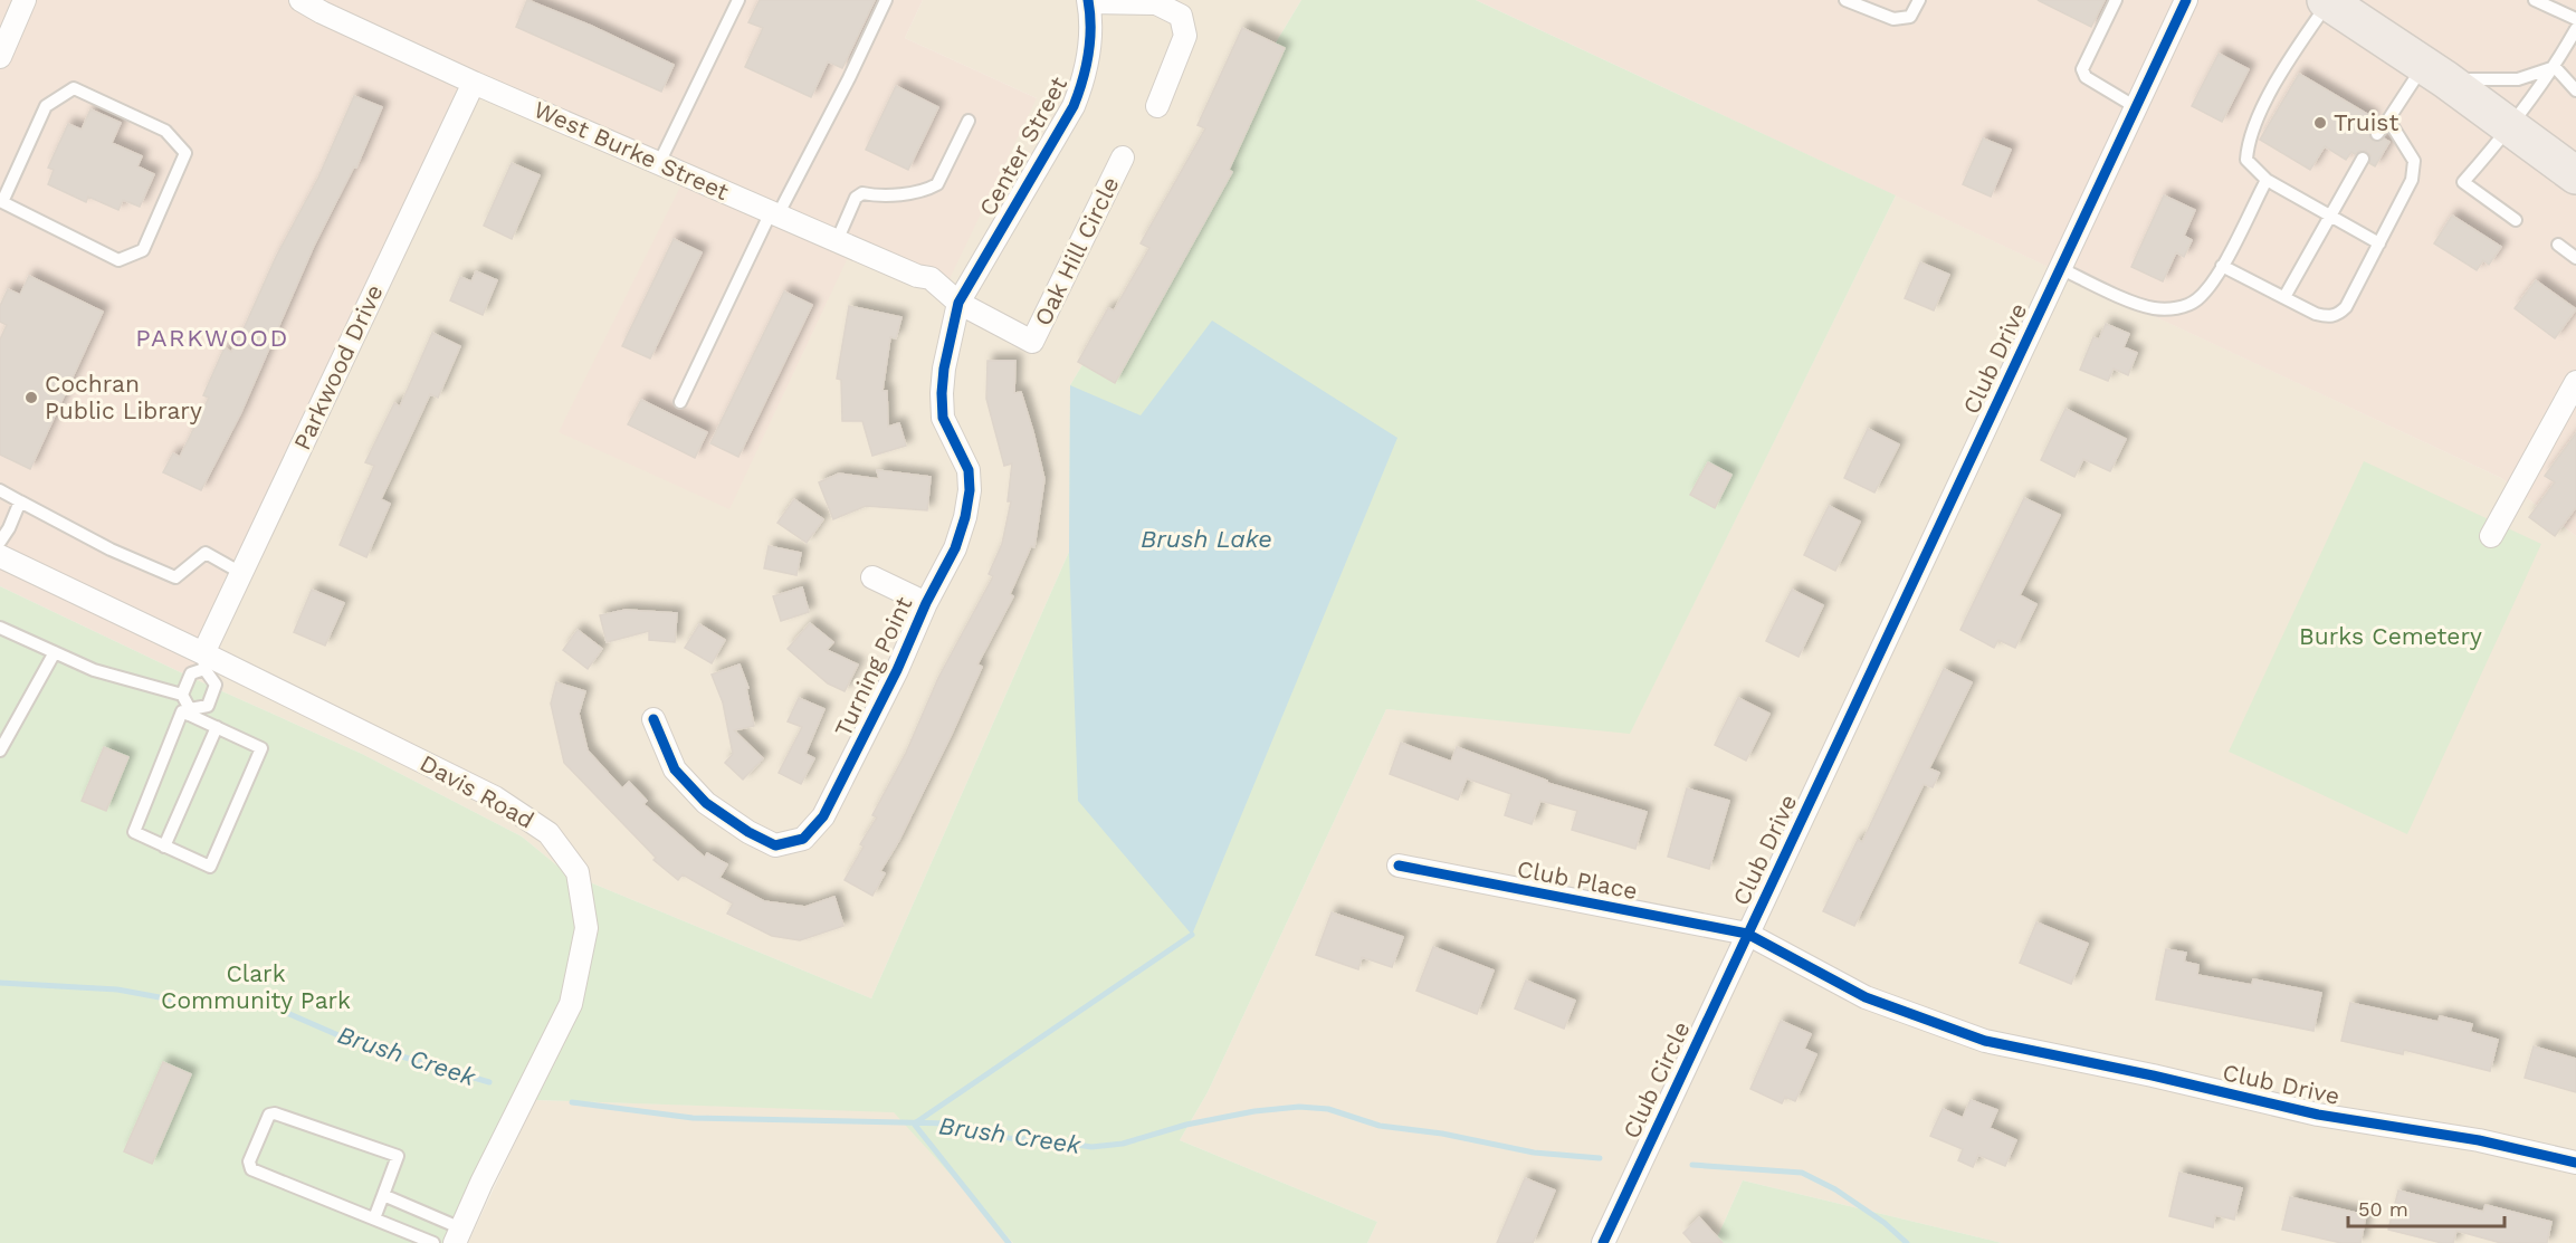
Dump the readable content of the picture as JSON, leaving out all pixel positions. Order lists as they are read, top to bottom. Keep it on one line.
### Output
{"streets":{"street":["Center Street","West Burke Street","Oak Hill Circle","Club Drive","Parkwood Drive","Turning Point","Davis Road","Club Place","Club Circle"]},"crossings":[["Center Street","West Burke Street"],["Center Street","Oak Hill Circle"],["Center Street","Turning Point"],["West Burke Street","Oak Hill Circle"],["West Burke Street","Parkwood Drive"],["West Burke Street","Turning Point"],["Oak Hill Circle","Turning Point"],["Club Drive","Club Place"],["Club Drive","Club Circle"],["Parkwood Drive","Davis Road"],["Club Place","Club Circle"]],"districts":["PARKWOOD"],"water":["Brush Lake","Brush Creek"],"parks":["Burks Cemetery","Clark Community Park"],"places":["Truist","Cochran Public Library"],"scale_bar":"50 m"}
